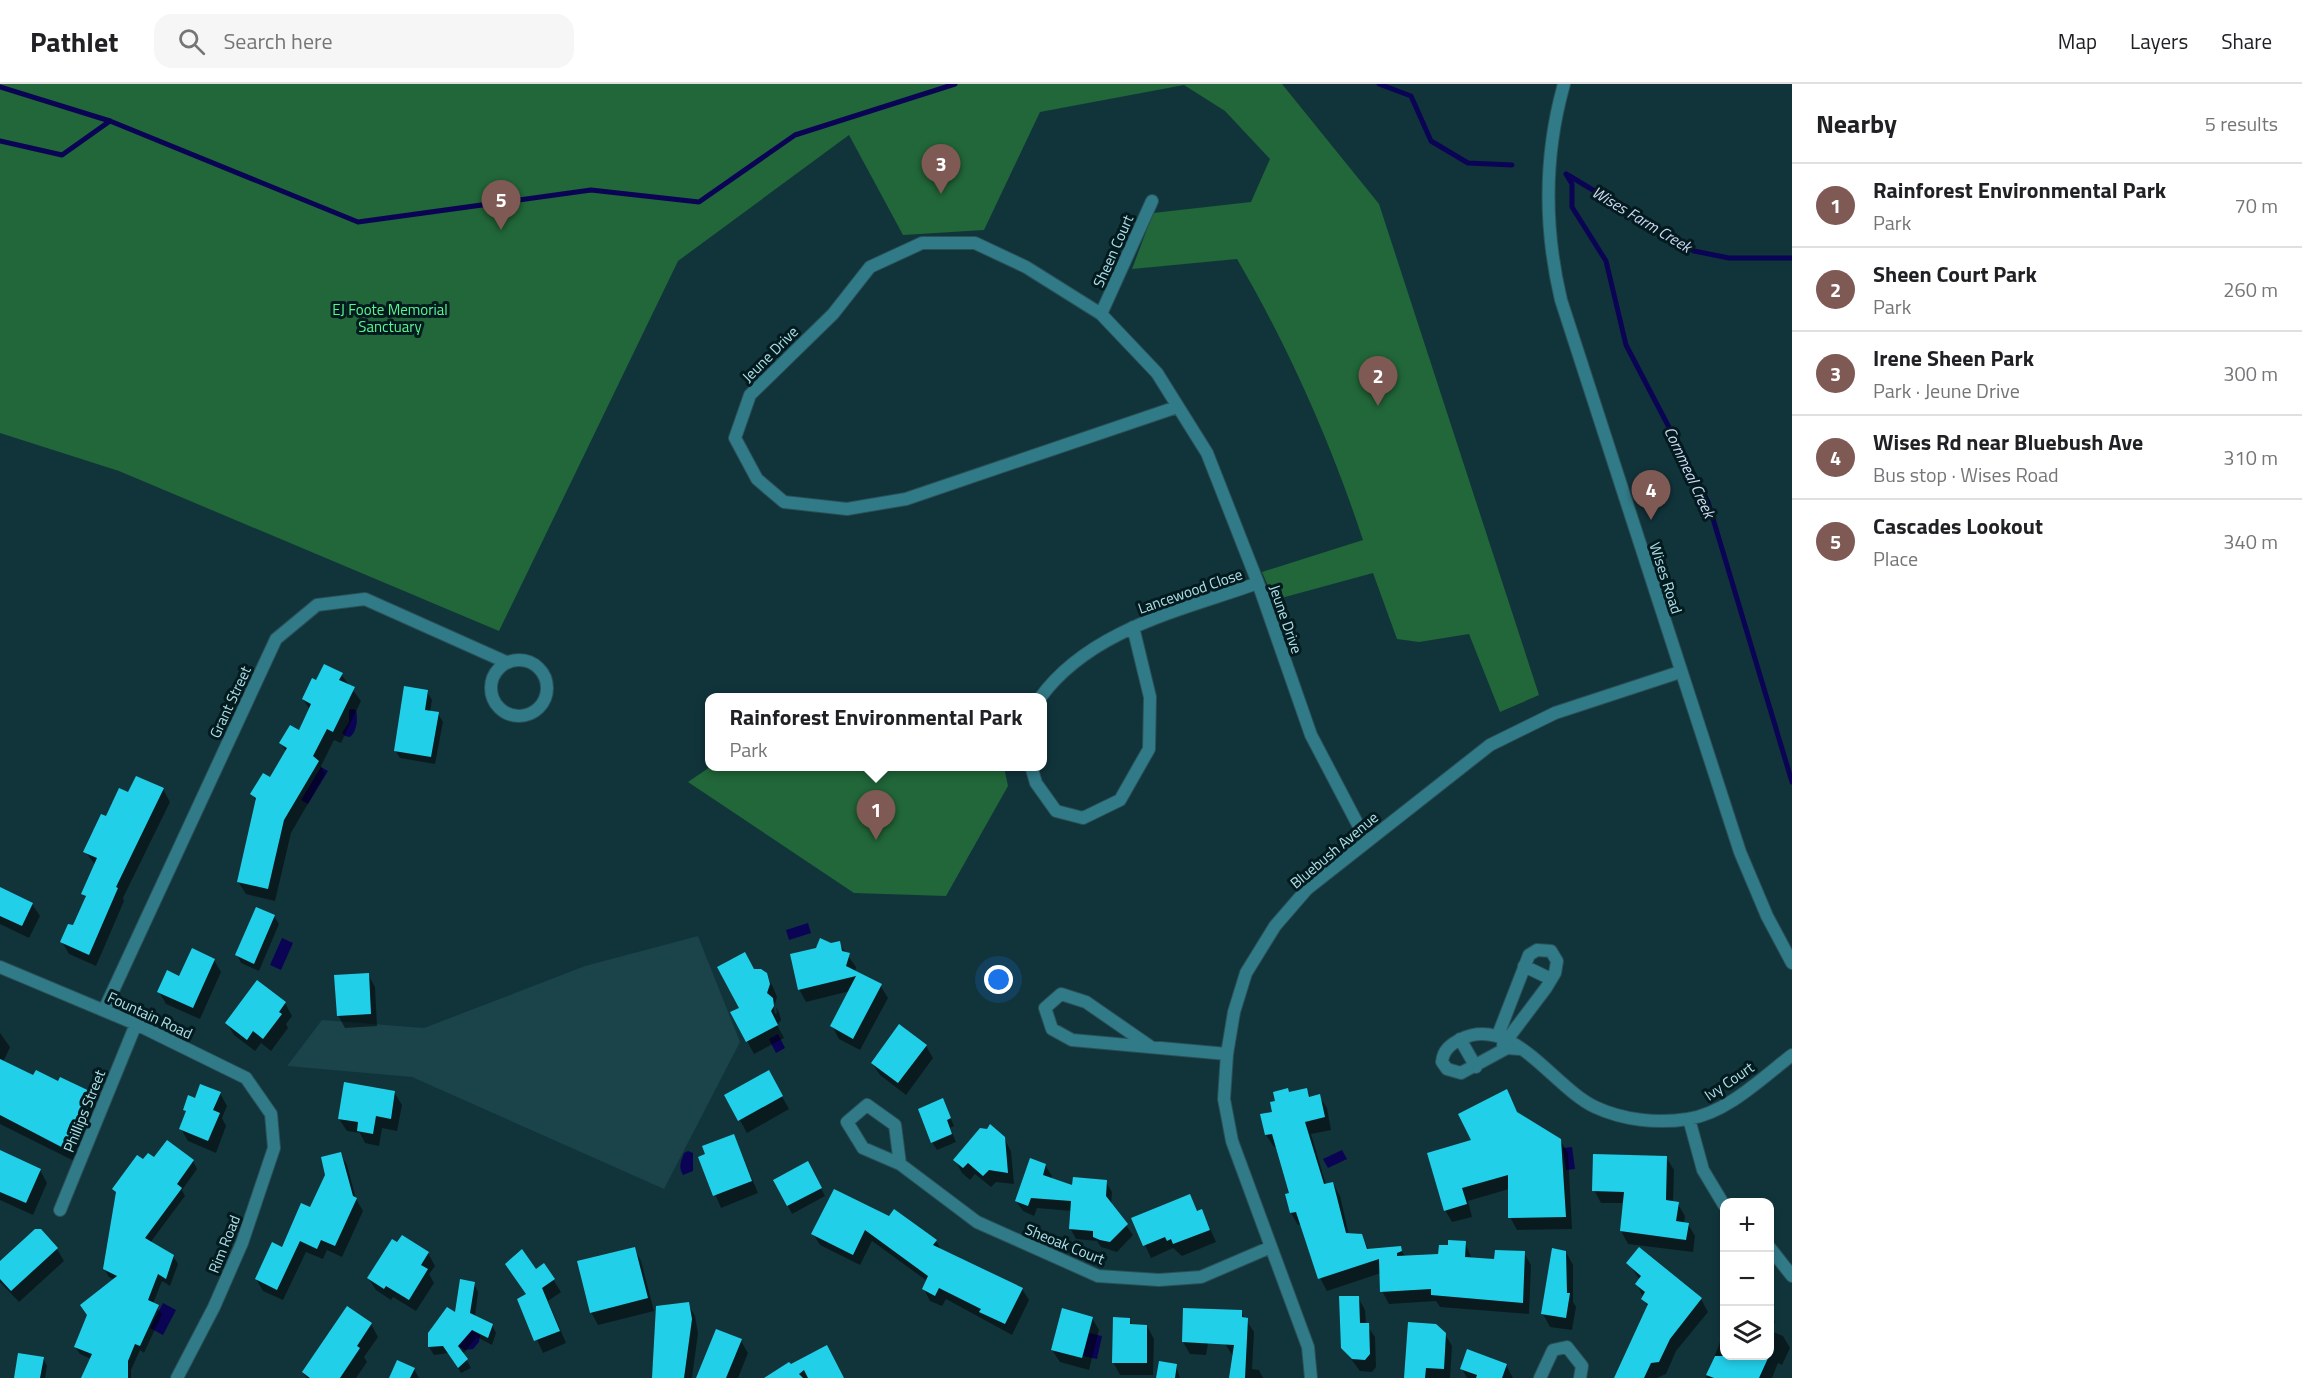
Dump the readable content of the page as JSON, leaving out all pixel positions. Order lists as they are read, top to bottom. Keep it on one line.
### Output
{"streets":{"street":["Sheen Court","Jeune Drive","Wises Road","Lancewood Close","Grant Street","Bluebush Avenue","Fountain Road","Ivy Court","Phillips Street","Rim Road","Sheoak Court"]},"crossings":[["Sheen Court","Jeune Drive"],["Jeune Drive","Lancewood Close"],["Jeune Drive","Bluebush Avenue"],["Wises Road","Bluebush Avenue"],["Grant Street","Fountain Road"],["Bluebush Avenue","Sheoak Court"],["Fountain Road","Phillips Street"],["Fountain Road","Rim Road"]],"water":["Wises Farm Creek","Cornmeal Creek"],"parks":["EJ Foote Memorial Sanctuary"],"page":{"header":"Pathlet","search":"Search here","nav":["Map","Layers","Share"],"heading":["Nearby","5 results"],"pins":["3","5","2","4","1"],"list":[{"mark":"1","name":"Rainforest Environmental Park","note":"Park","value":"70 m"},{"mark":"2","name":"Sheen Court Park","note":"Park","value":"260 m"},{"mark":"3","name":"Irene Sheen Park","note":"Park · Jeune Drive","value":"300 m"},{"mark":"4","name":"Wises Rd near Bluebush Ave","note":"Bus stop · Wises Road","value":"310 m"},{"mark":"5","name":"Cascades Lookout","note":"Place","value":"340 m"}],"popup":["Rainforest Environmental Park","Park"],"map_buttons":["+","−"]}}
